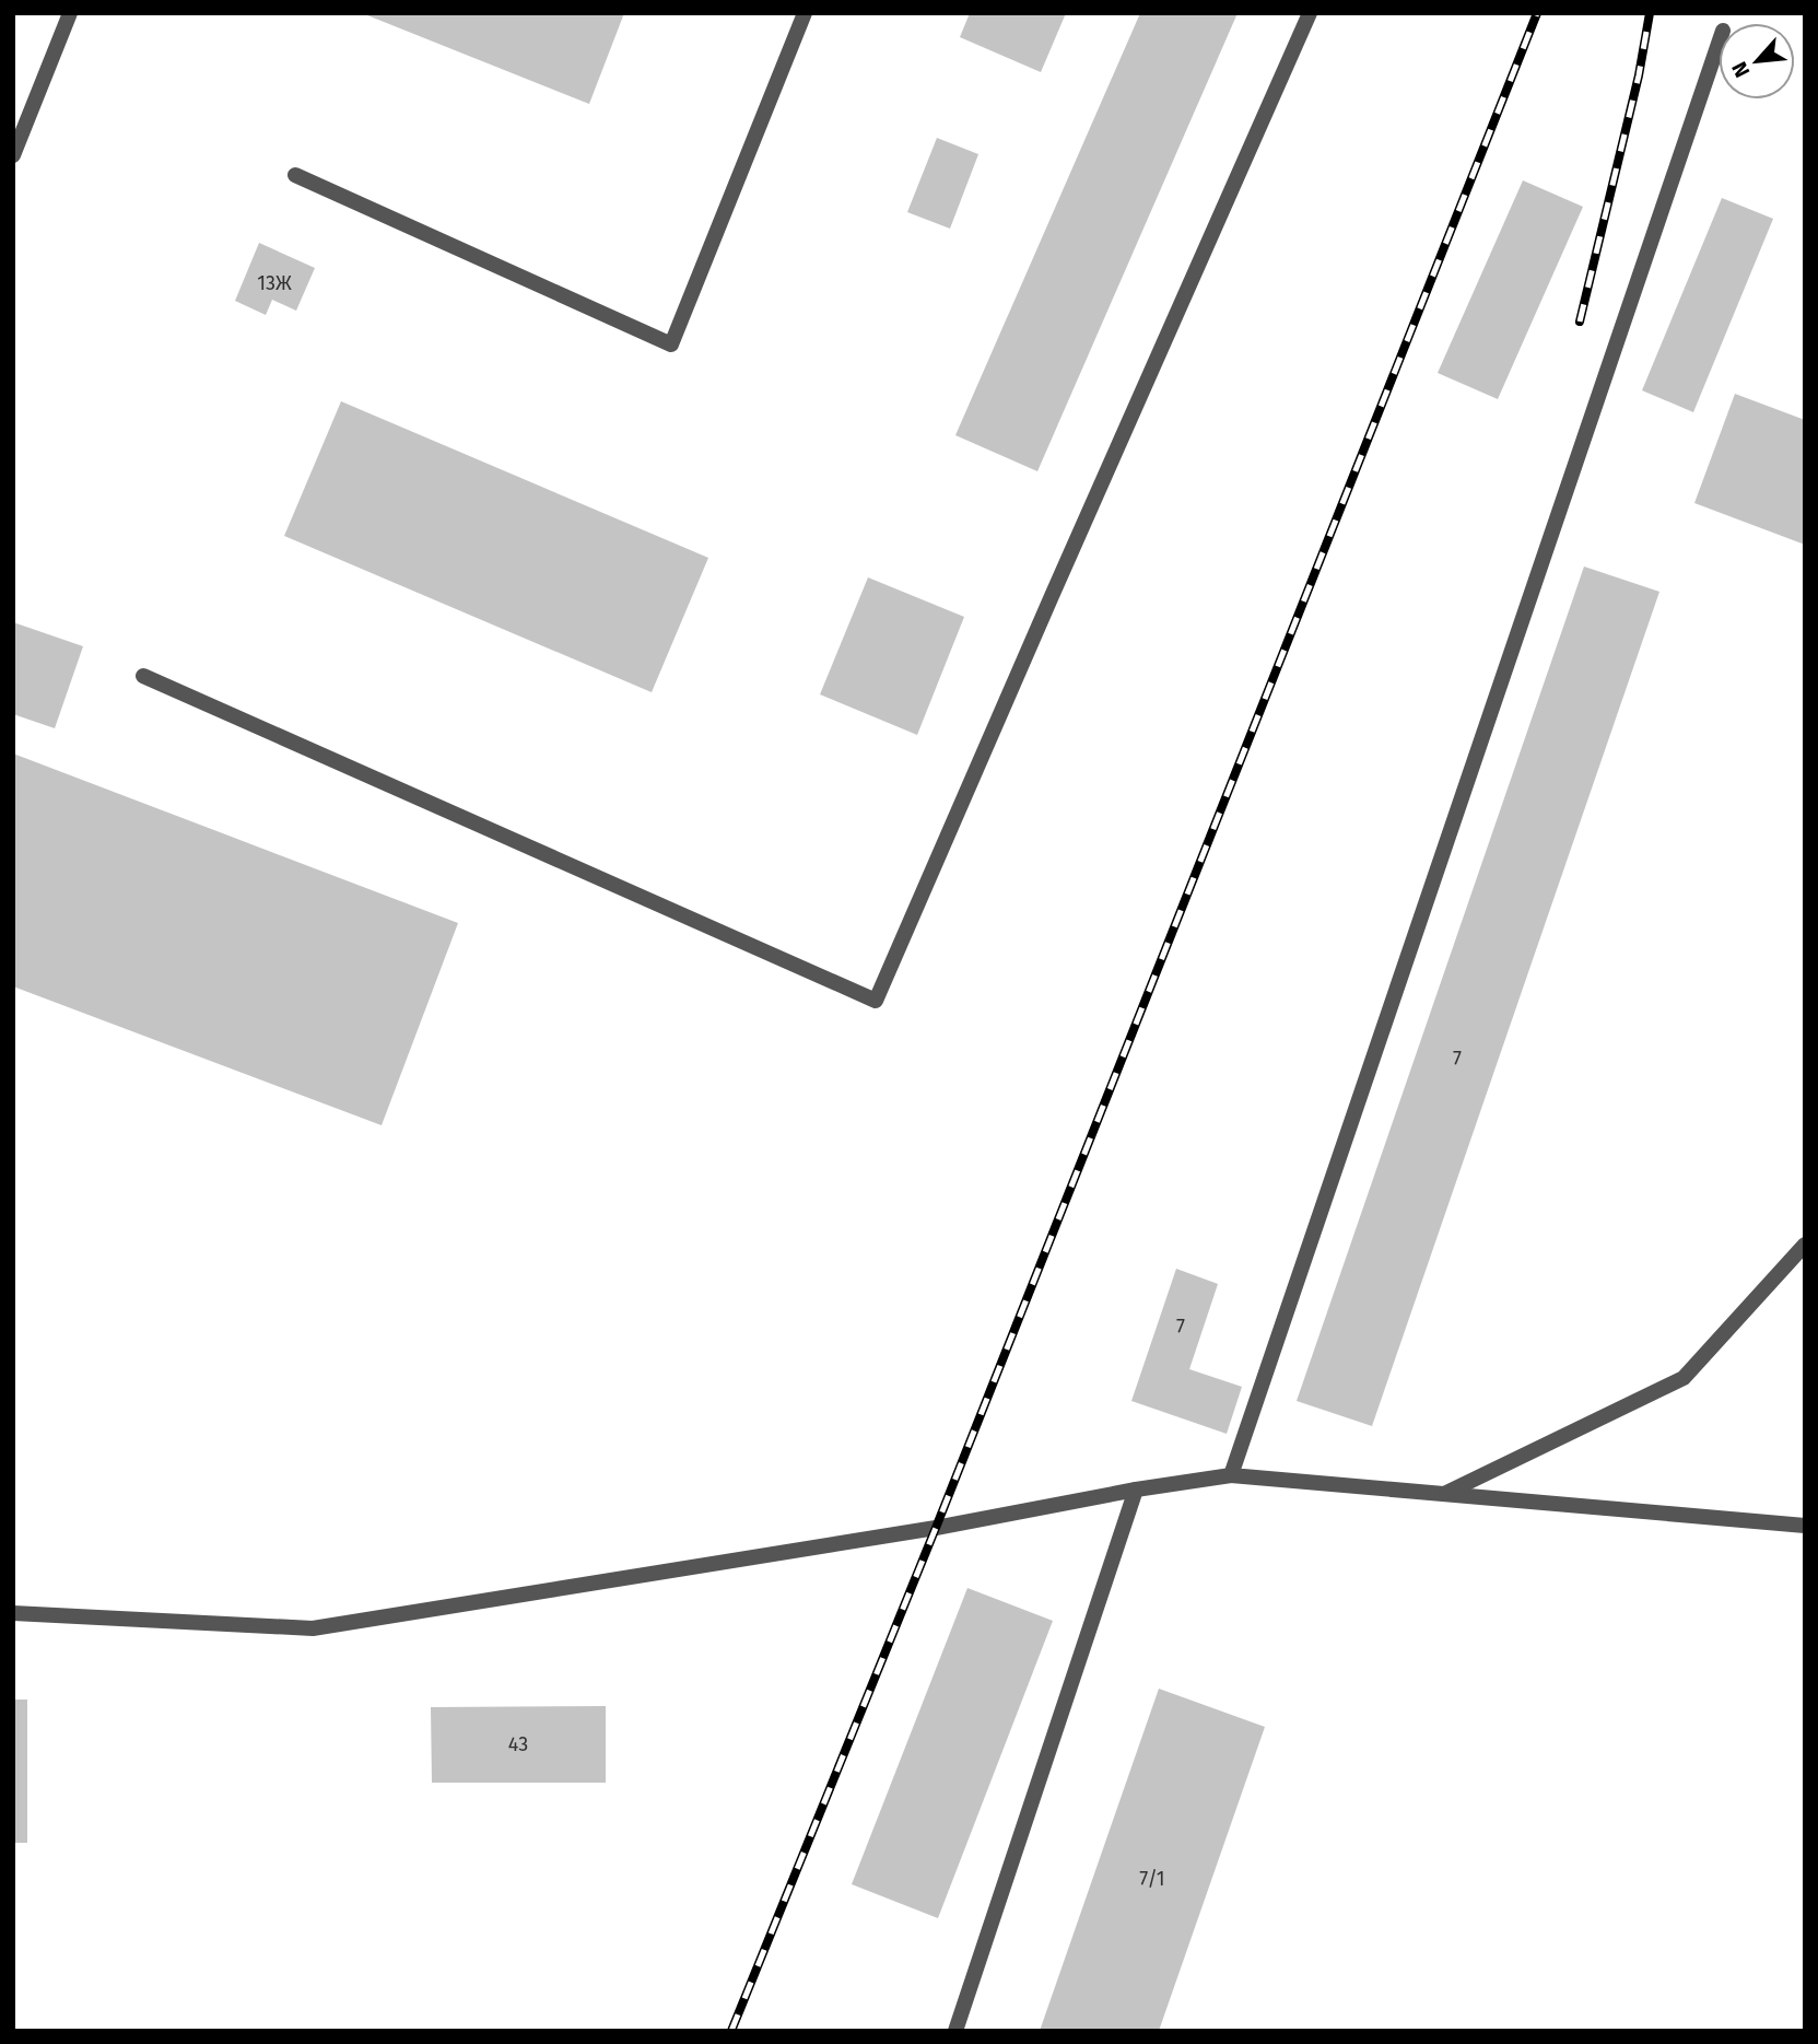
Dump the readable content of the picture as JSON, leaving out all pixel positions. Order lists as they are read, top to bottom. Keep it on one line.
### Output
{"house_numbers":["13Ж","7","7","43","7/1"],"north":"bottom left"}
